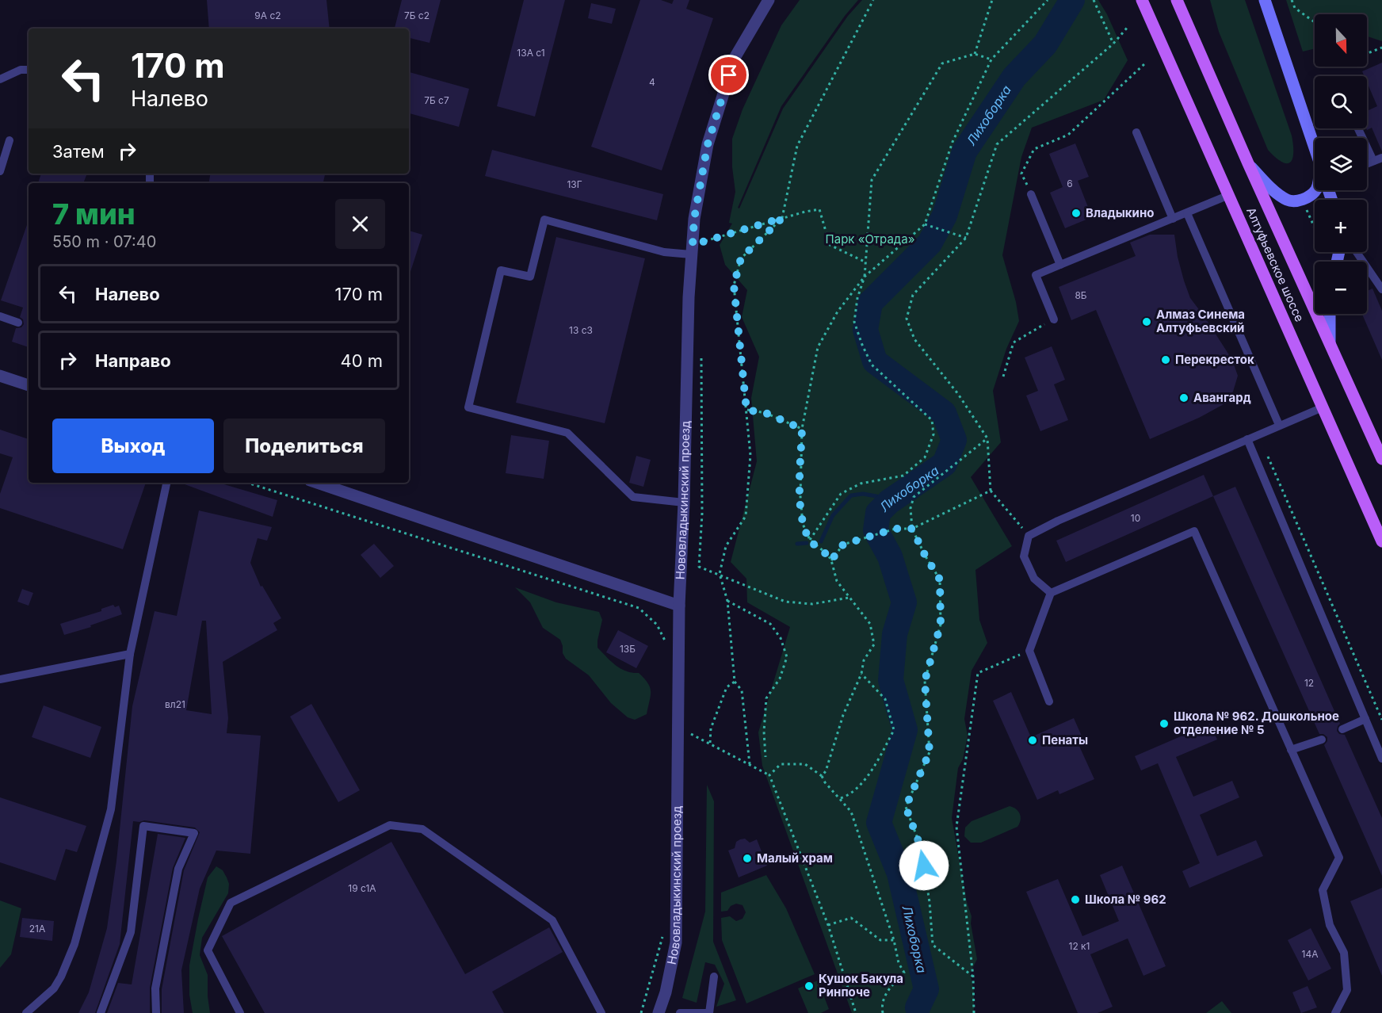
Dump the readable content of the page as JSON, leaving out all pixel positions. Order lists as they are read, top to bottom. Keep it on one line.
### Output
{"streets":{"main road":["Алтуфьевское шоссе"],"street":["Нововладыкинский проезд"]},"water":["Лихоборка"],"parks":["Парк «Отрада»"],"places":["Владыкино","Алмаз Синема Алтуфьевский","Перекресток","Авангард","Школа № 962. Дошкольное отделение № 5","Пенаты","Малый храм","Школа № 962","Кушок Бакула Ринпоче"],"house_numbers":["9А с2","7Б с2","13А с1","4","7Б с7","6","13Г","8Б","13 с3","10","13Б","12","вл21","19 с1А","21А","12 к1","14А"],"north":"bottom","page":{"map_buttons":["+","−"],"turn":["170 m","Налево"],"then":"Затем","heading":["7 мин","550 m · 07:40"],"list":[{"name":"Налево","value":"170 m"},{"name":"Направо","value":"40 m"}],"buttons":["Выход","Поделиться"]}}
